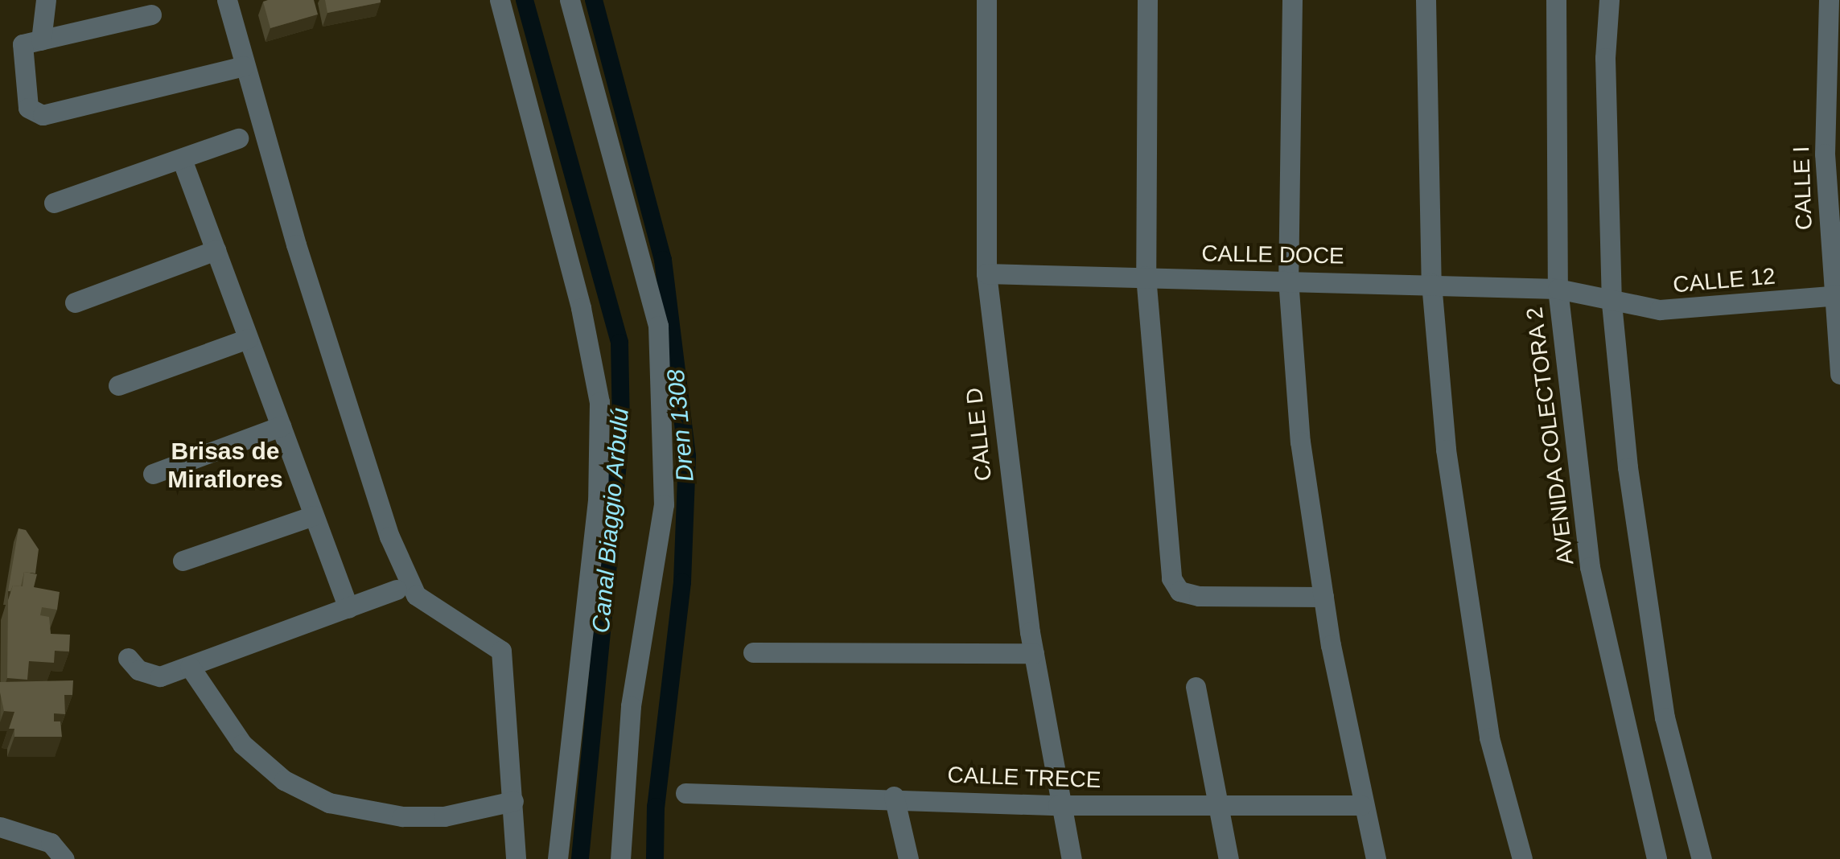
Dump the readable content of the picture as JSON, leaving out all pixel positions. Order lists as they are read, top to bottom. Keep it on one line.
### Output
{"streets":{"street":["CALLE I","CALLE DOCE","CALLE 12","CALLE D","AVENIDA COLECTORA 2","CALLE TRECE"]},"crossings":[["CALLE I","CALLE 12"],["CALLE DOCE","CALLE 12"],["CALLE DOCE","CALLE D"],["CALLE DOCE","AVENIDA COLECTORA 2"],["CALLE 12","AVENIDA COLECTORA 2"],["CALLE D","CALLE TRECE"]],"districts":["Brisas de Miraflores"],"water":["Dren 1308","Canal Biaggio Arbulú"]}
